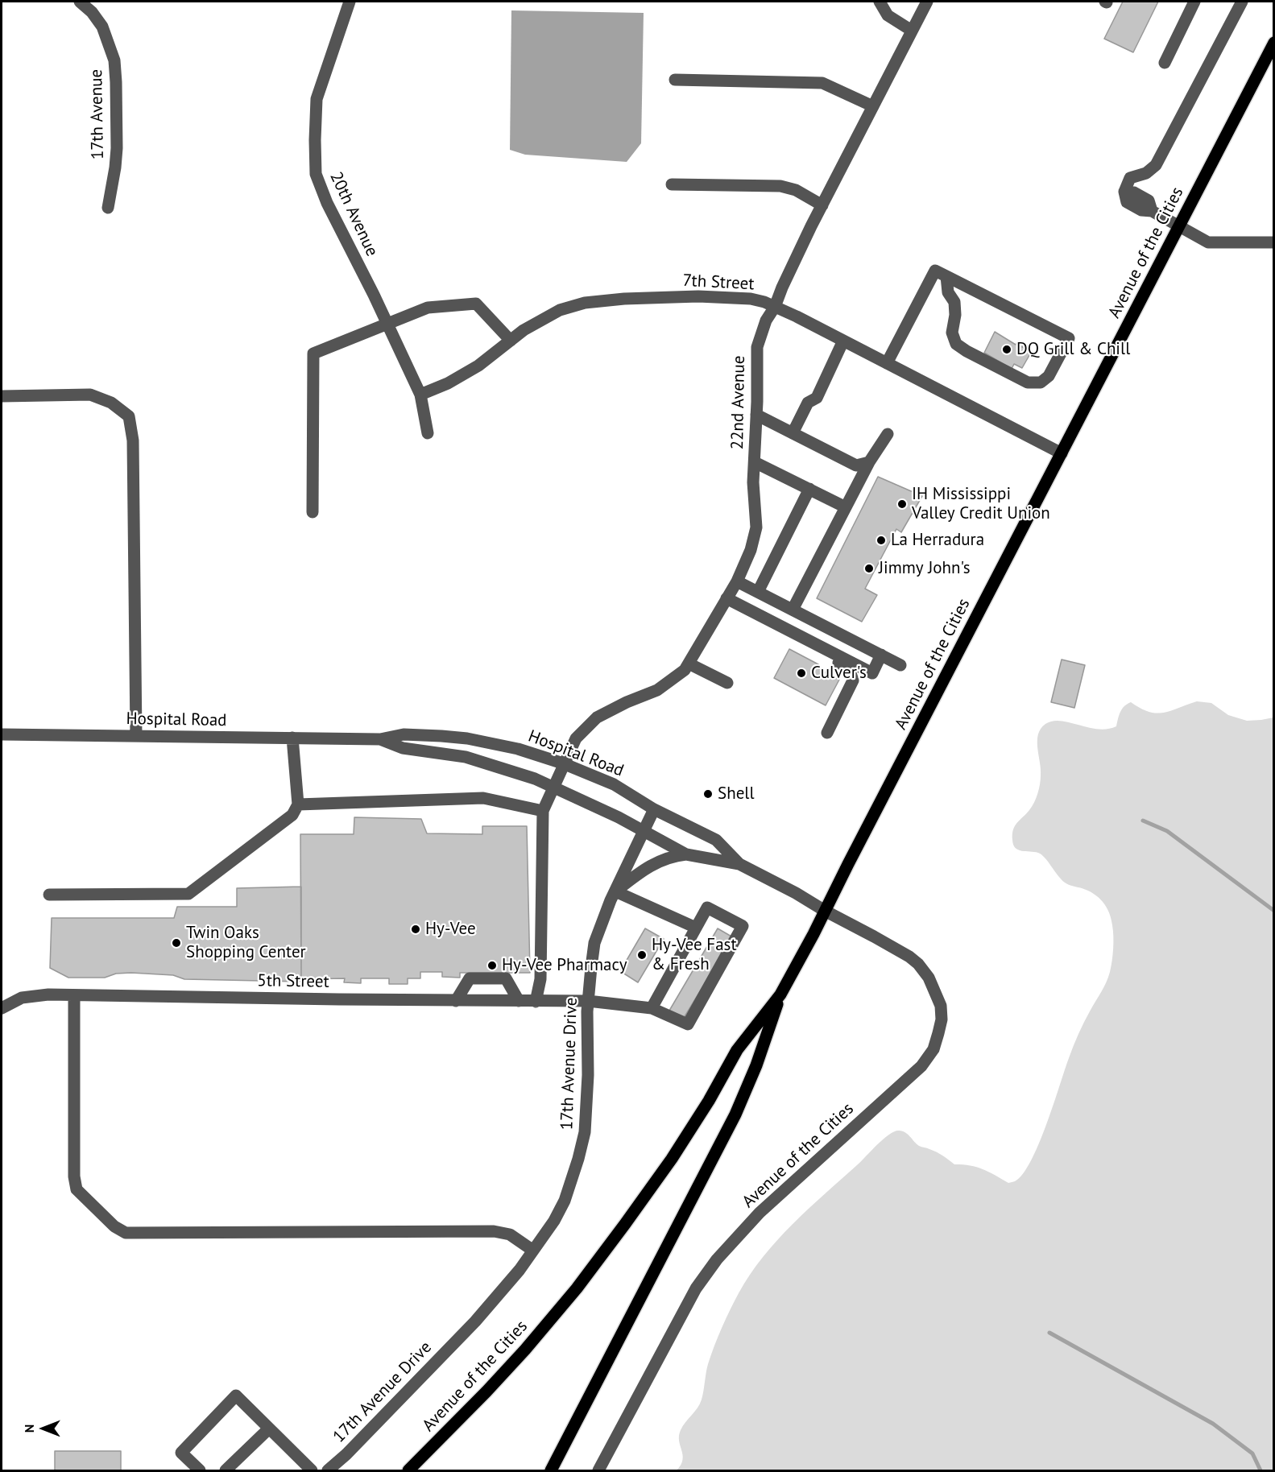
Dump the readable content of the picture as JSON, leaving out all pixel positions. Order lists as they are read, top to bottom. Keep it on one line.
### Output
{"streets":{"main road":["Avenue of the Cities"],"street":["17th Avenue","20th Avenue","7th Street","22nd Avenue","Hospital Road","5th Street","17th Avenue Drive"]},"crossings":[["20th Avenue","7th Street"],["Avenue of the Cities","7th Street"],["Avenue of the Cities","Hospital Road"],["7th Street","22nd Avenue"],["22nd Avenue","Hospital Road"],["Hospital Road","17th Avenue Drive"],["5th Street","17th Avenue Drive"]],"places":["DQ Grill & Chill","IH Mississippi Valley Credit Union","La Herradura","Jimmy John's","Culver's","Shell","Hy-Vee","Twin Oaks Shopping Center","Hy-Vee Fast & Fresh","Hy-Vee Pharmacy"],"north":"left"}
